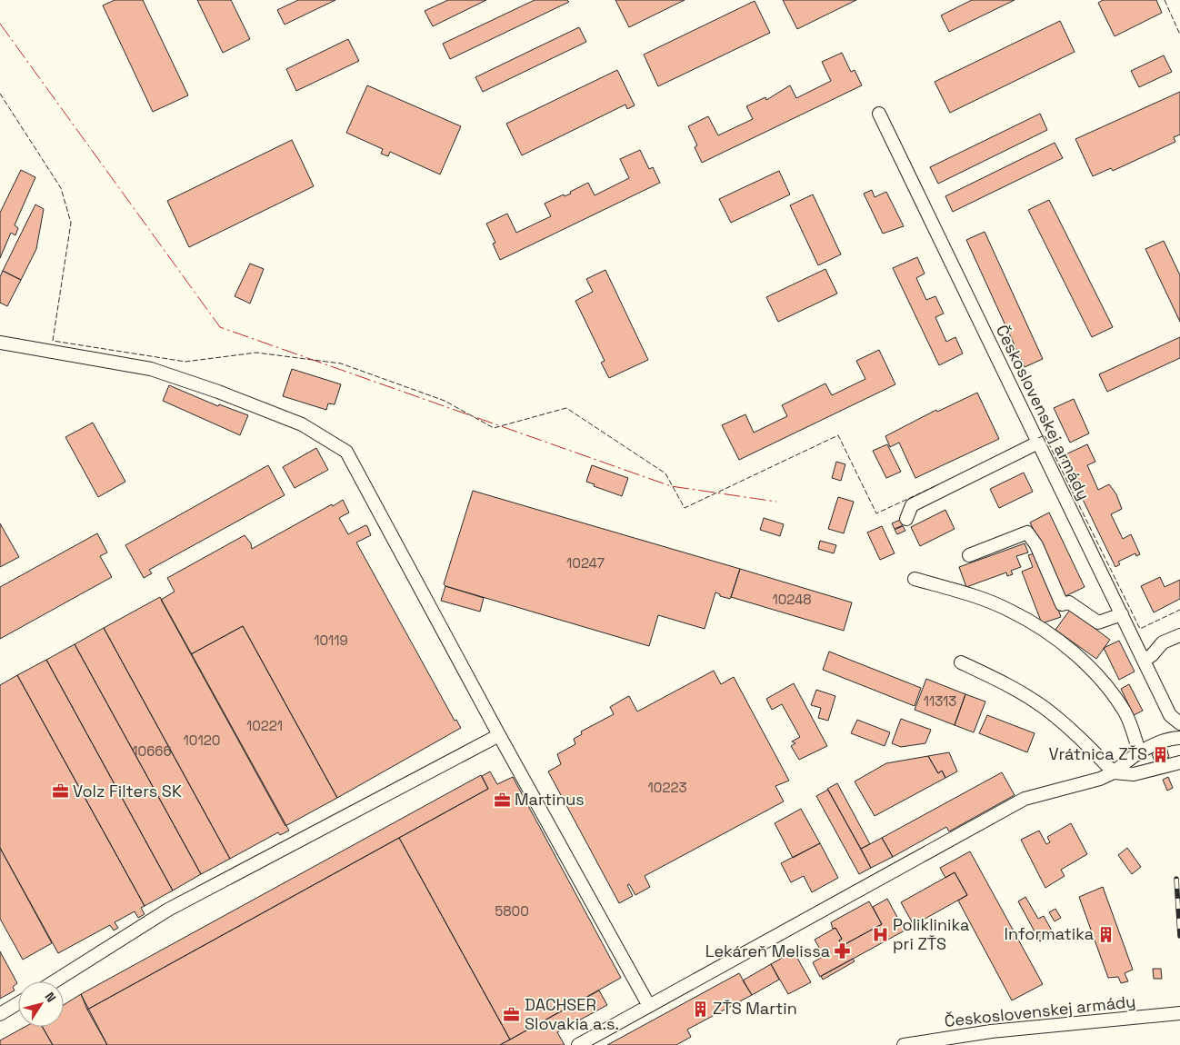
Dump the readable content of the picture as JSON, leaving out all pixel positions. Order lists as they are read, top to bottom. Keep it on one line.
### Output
{"streets":{"street":["Československej armády"]},"places":{"building":["Vrátnica ZŤS","Informatika","ZŤS Martin"],"office":["Volz Filters SK","Martinus","DACHSER Slovakia a.s."],"hospital":["Poliklinika pri ZŤS"],"pharmacy":["Lekáreň Melissa"]},"house_numbers":["10247","10248","10119","11313","10221","10120","10666","10223","5800"],"north":"top right"}
